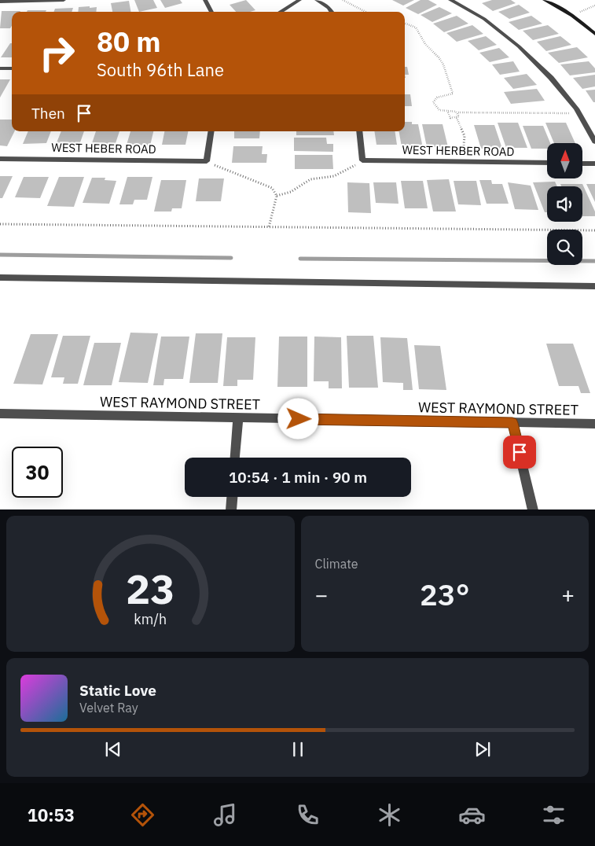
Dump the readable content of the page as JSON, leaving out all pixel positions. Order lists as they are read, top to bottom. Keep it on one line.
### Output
{"streets":{"street":["WEST HEBER ROAD","WEST HERBER ROAD","WEST RAYMOND STREET"]},"north":"top","page":{"turn":["80 m","South 96th Lane"],"then":"Then","limit":"30","trip":"10:54 · 1 min · 90 m","tile":"Climate","heat":["−","23°","+"],"song":["Static Love","Velvet Ray"],"tabs":"10:53","gauge":["23","km/h"]}}
